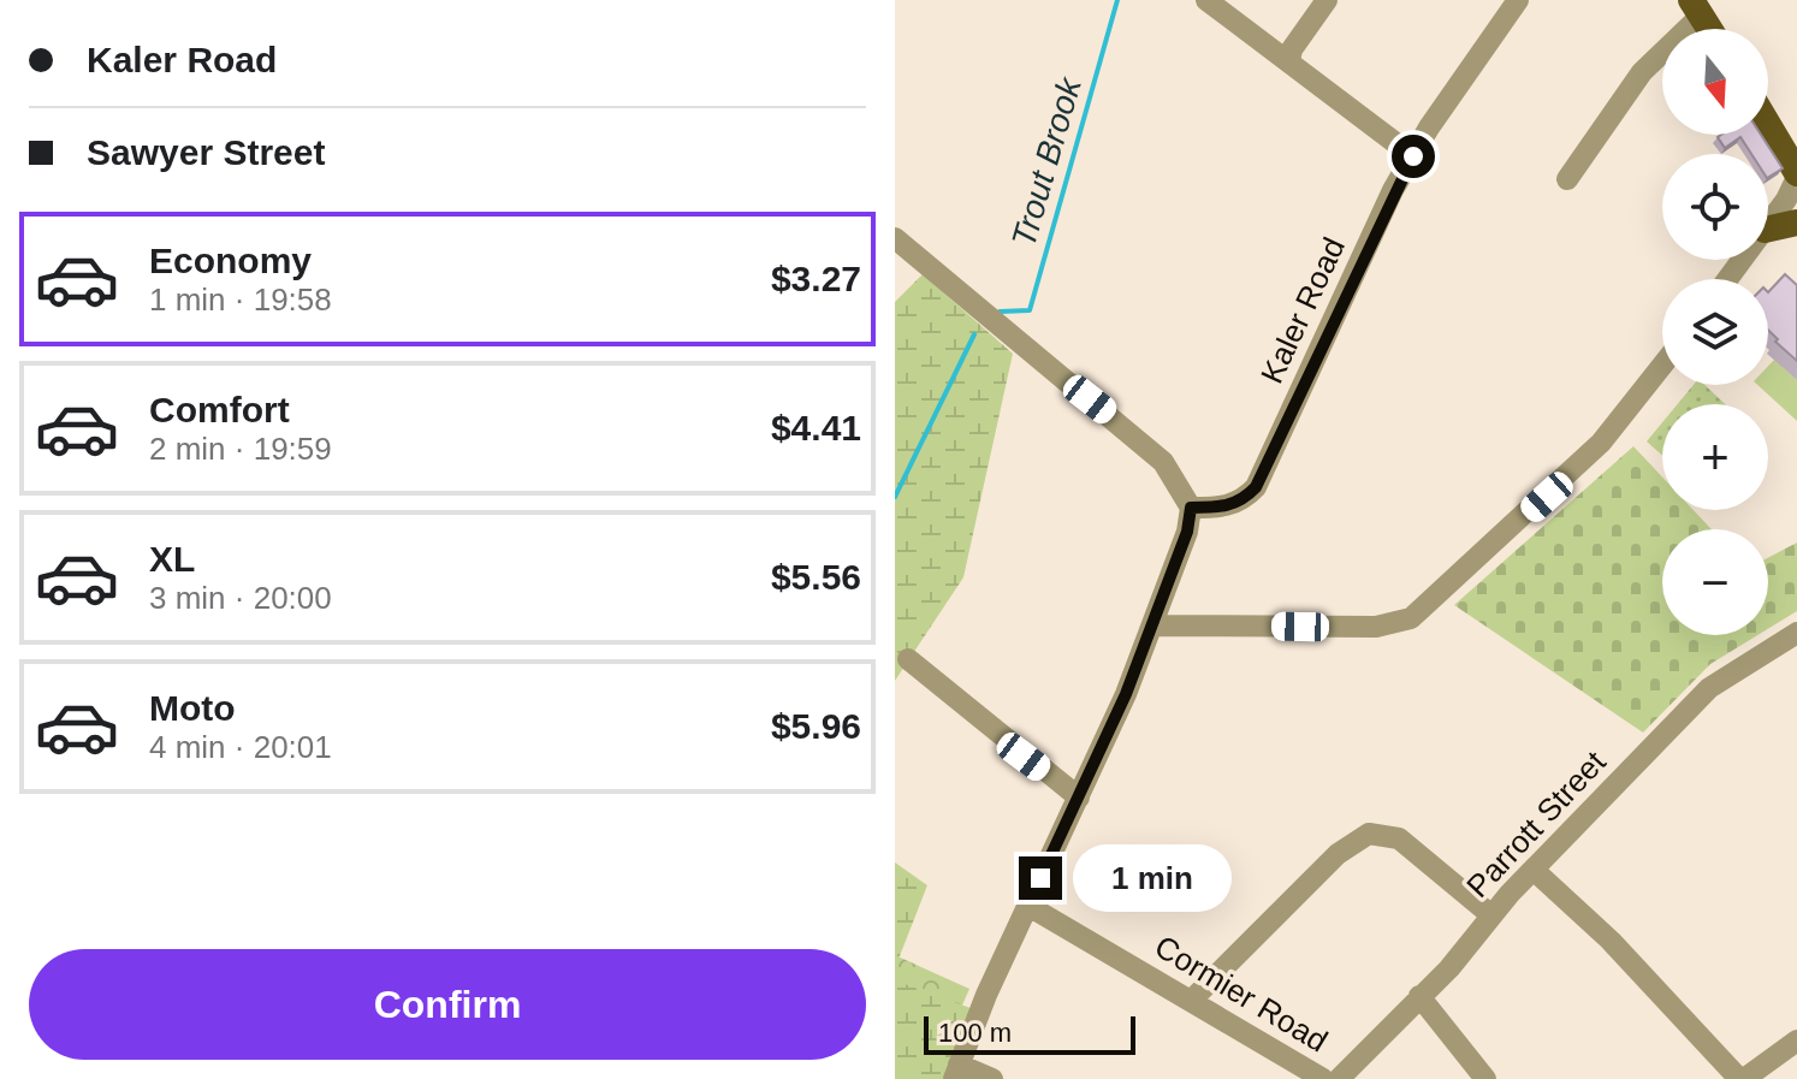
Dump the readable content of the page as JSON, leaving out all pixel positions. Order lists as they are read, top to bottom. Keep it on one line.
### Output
{"streets":{"street":["Kaler Road","Parrott Street","Cormier Road"]},"water":["Trout Brook"],"scale_bar":"100 m","north":"bottom","page":{"banner":["Kaler Road","Sawyer Street"],"map_buttons":["+","−"],"list":[{"name":"Economy","note":"1 min · 19:58","value":"$3.27"},{"name":"Comfort","note":"2 min · 19:59","value":"$4.41"},{"name":"XL","note":"3 min · 20:00","value":"$5.56"},{"name":"Moto","note":"4 min · 20:01","value":"$5.96"}],"bubble":"1 min","buttons":"Confirm","scale":"100 m"}}
